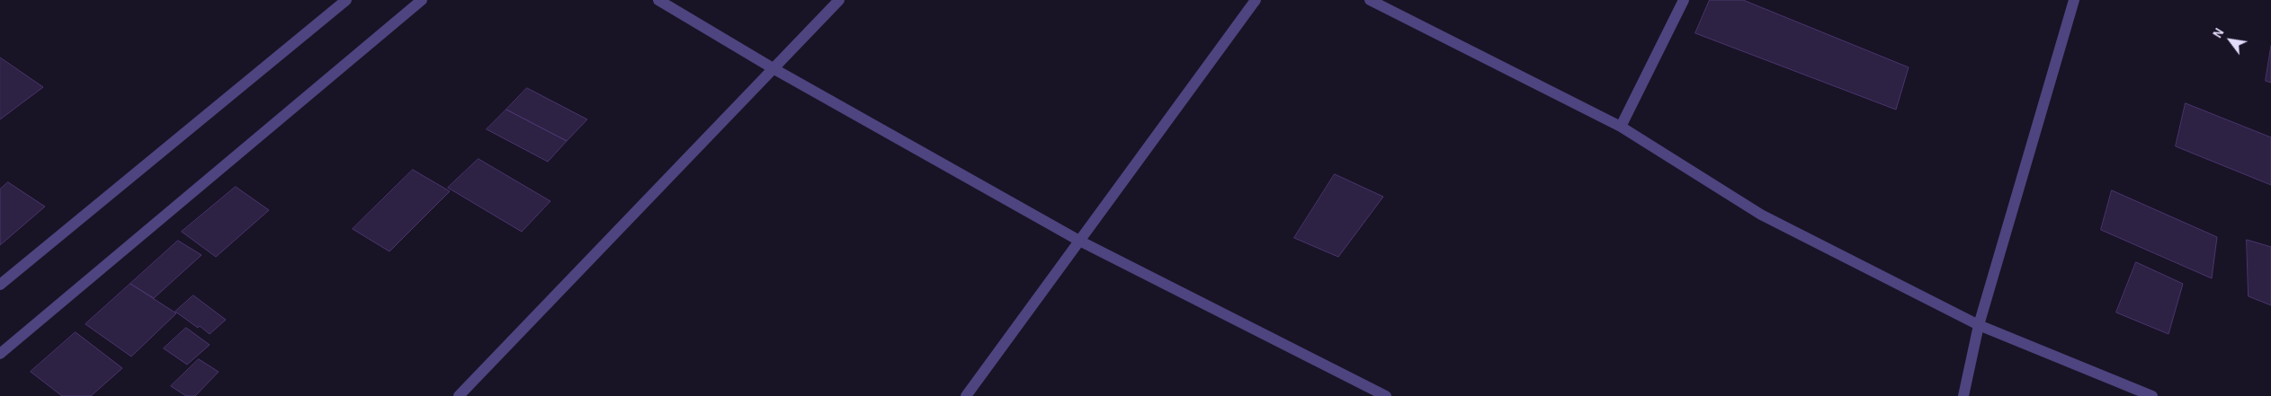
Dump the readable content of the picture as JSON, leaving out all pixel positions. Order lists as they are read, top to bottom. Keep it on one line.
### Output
{"north":"top left"}
